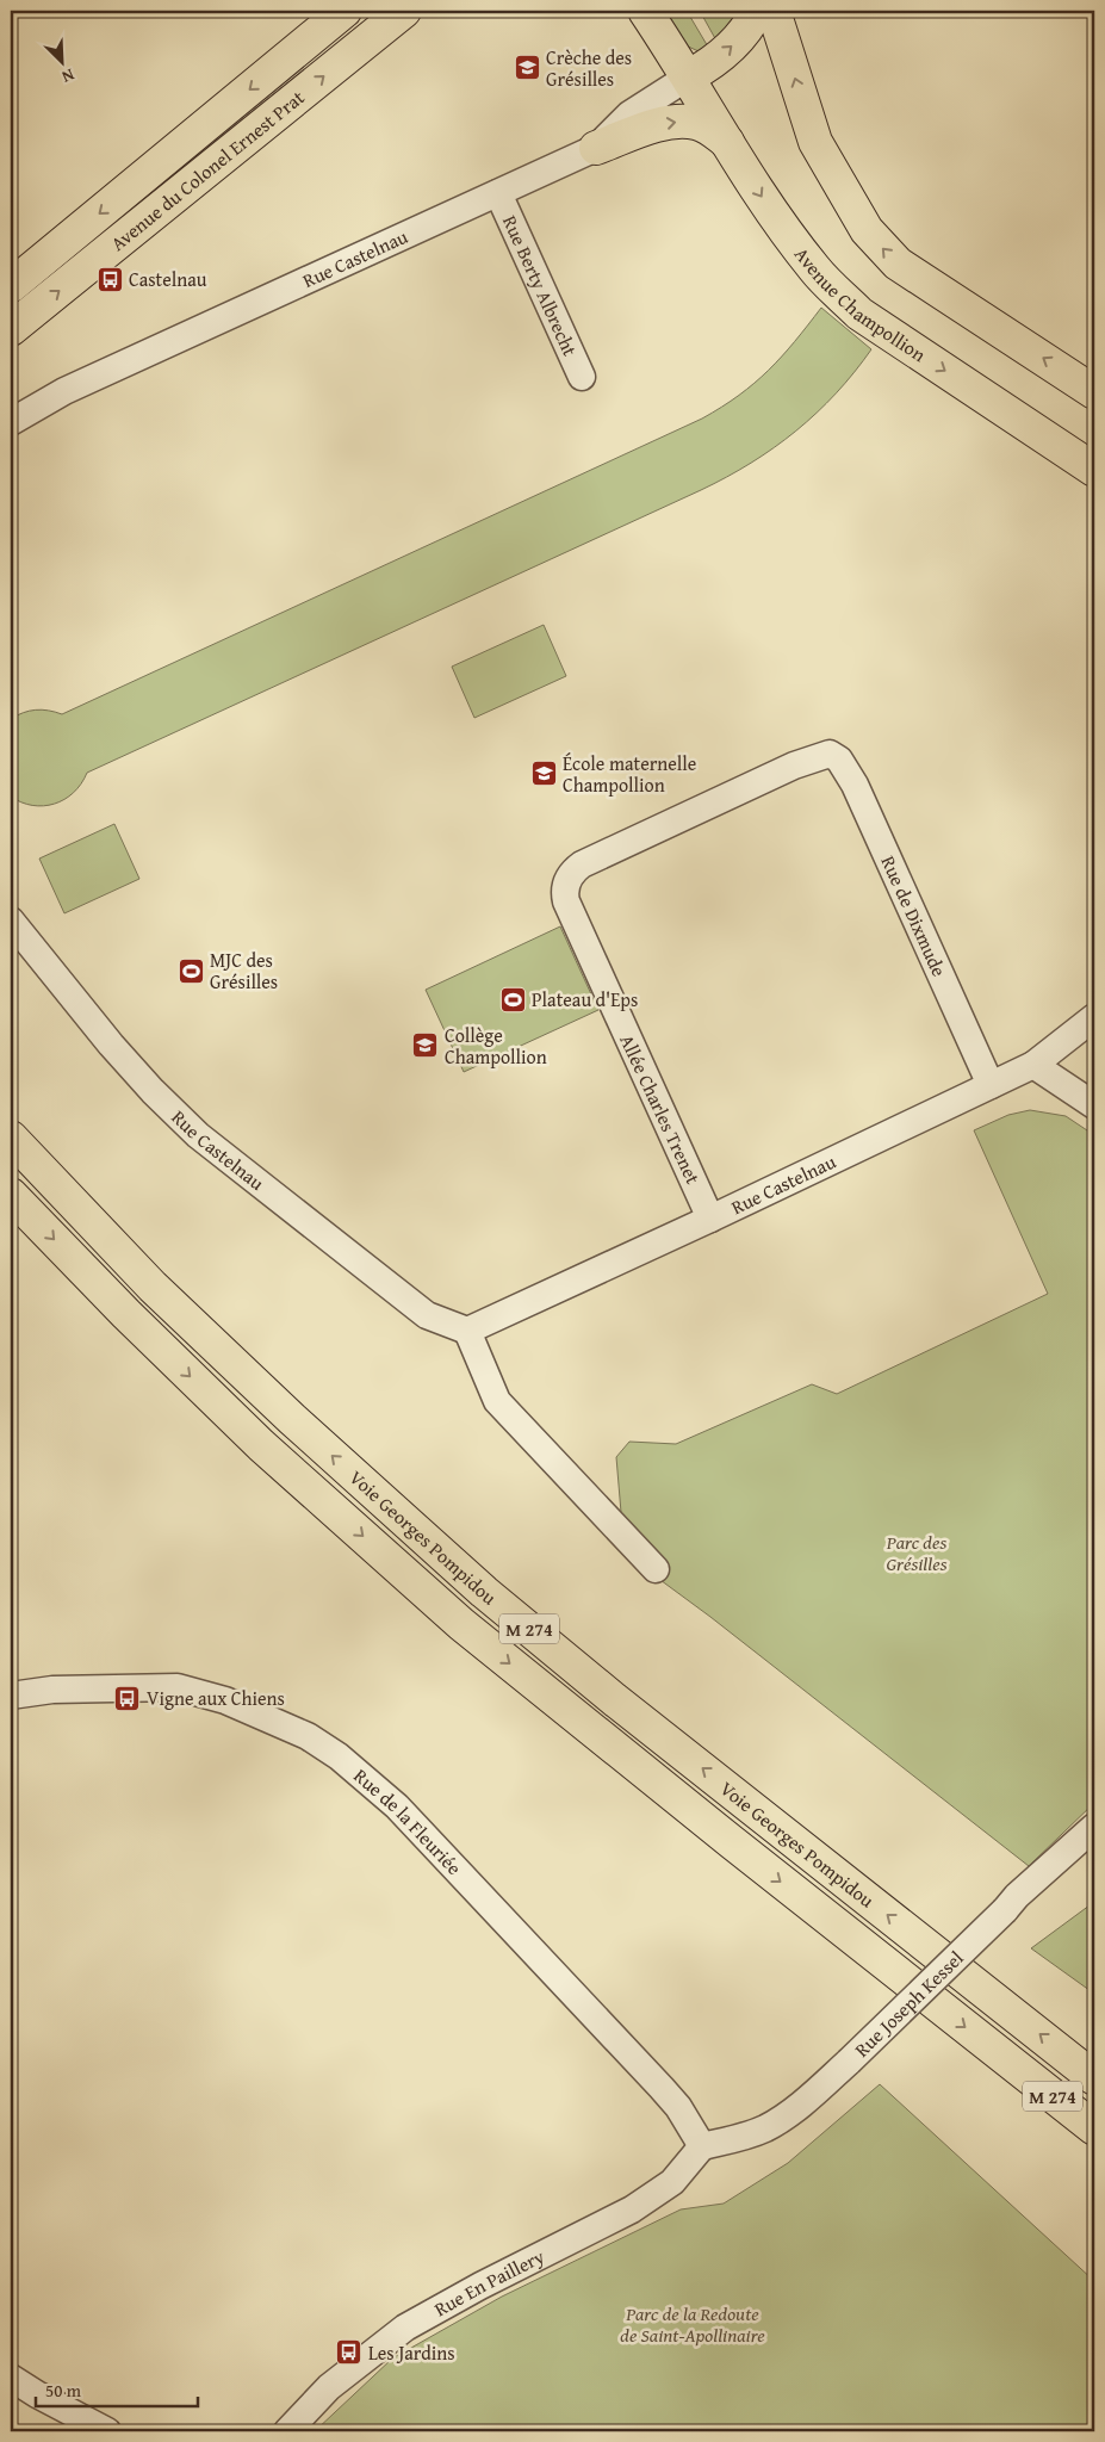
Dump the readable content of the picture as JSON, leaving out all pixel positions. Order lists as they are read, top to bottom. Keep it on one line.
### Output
{"streets":{"main road":["Avenue du Colonel Ernest Prat","Avenue Champollion","Voie Georges Pompidou","M 274"],"street":["Rue Castelnau","Rue Berty Albrecht","Rue de Dixmude","Allée Charles Trenet","Rue de la Fleuriée","Rue Joseph Kessel","Rue En Paillery"]},"crossings":[["Rue Castelnau","Rue Berty Albrecht"],["Rue Castelnau","Avenue Champollion"],["Rue Castelnau","Rue de Dixmude"],["Rue Castelnau","Allée Charles Trenet"],["Rue de Dixmude","Allée Charles Trenet"],["Rue de la Fleuriée","Rue Joseph Kessel"],["Rue de la Fleuriée","Rue En Paillery"],["Rue Joseph Kessel","Rue En Paillery"]],"parks":["Parc des Grésilles","Parc de la Redoute de Saint-Apollinaire"],"places":{"school or university":["Crèche des Grésilles","École maternelle Champollion","Collège Champollion"],"bus stop":["Castelnau","Vigne aux Chiens","Les Jardins"],"sports":["MJC des Grésilles","Plateau d'Eps"]},"scale_bar":"50 m","north":"bottom right"}
